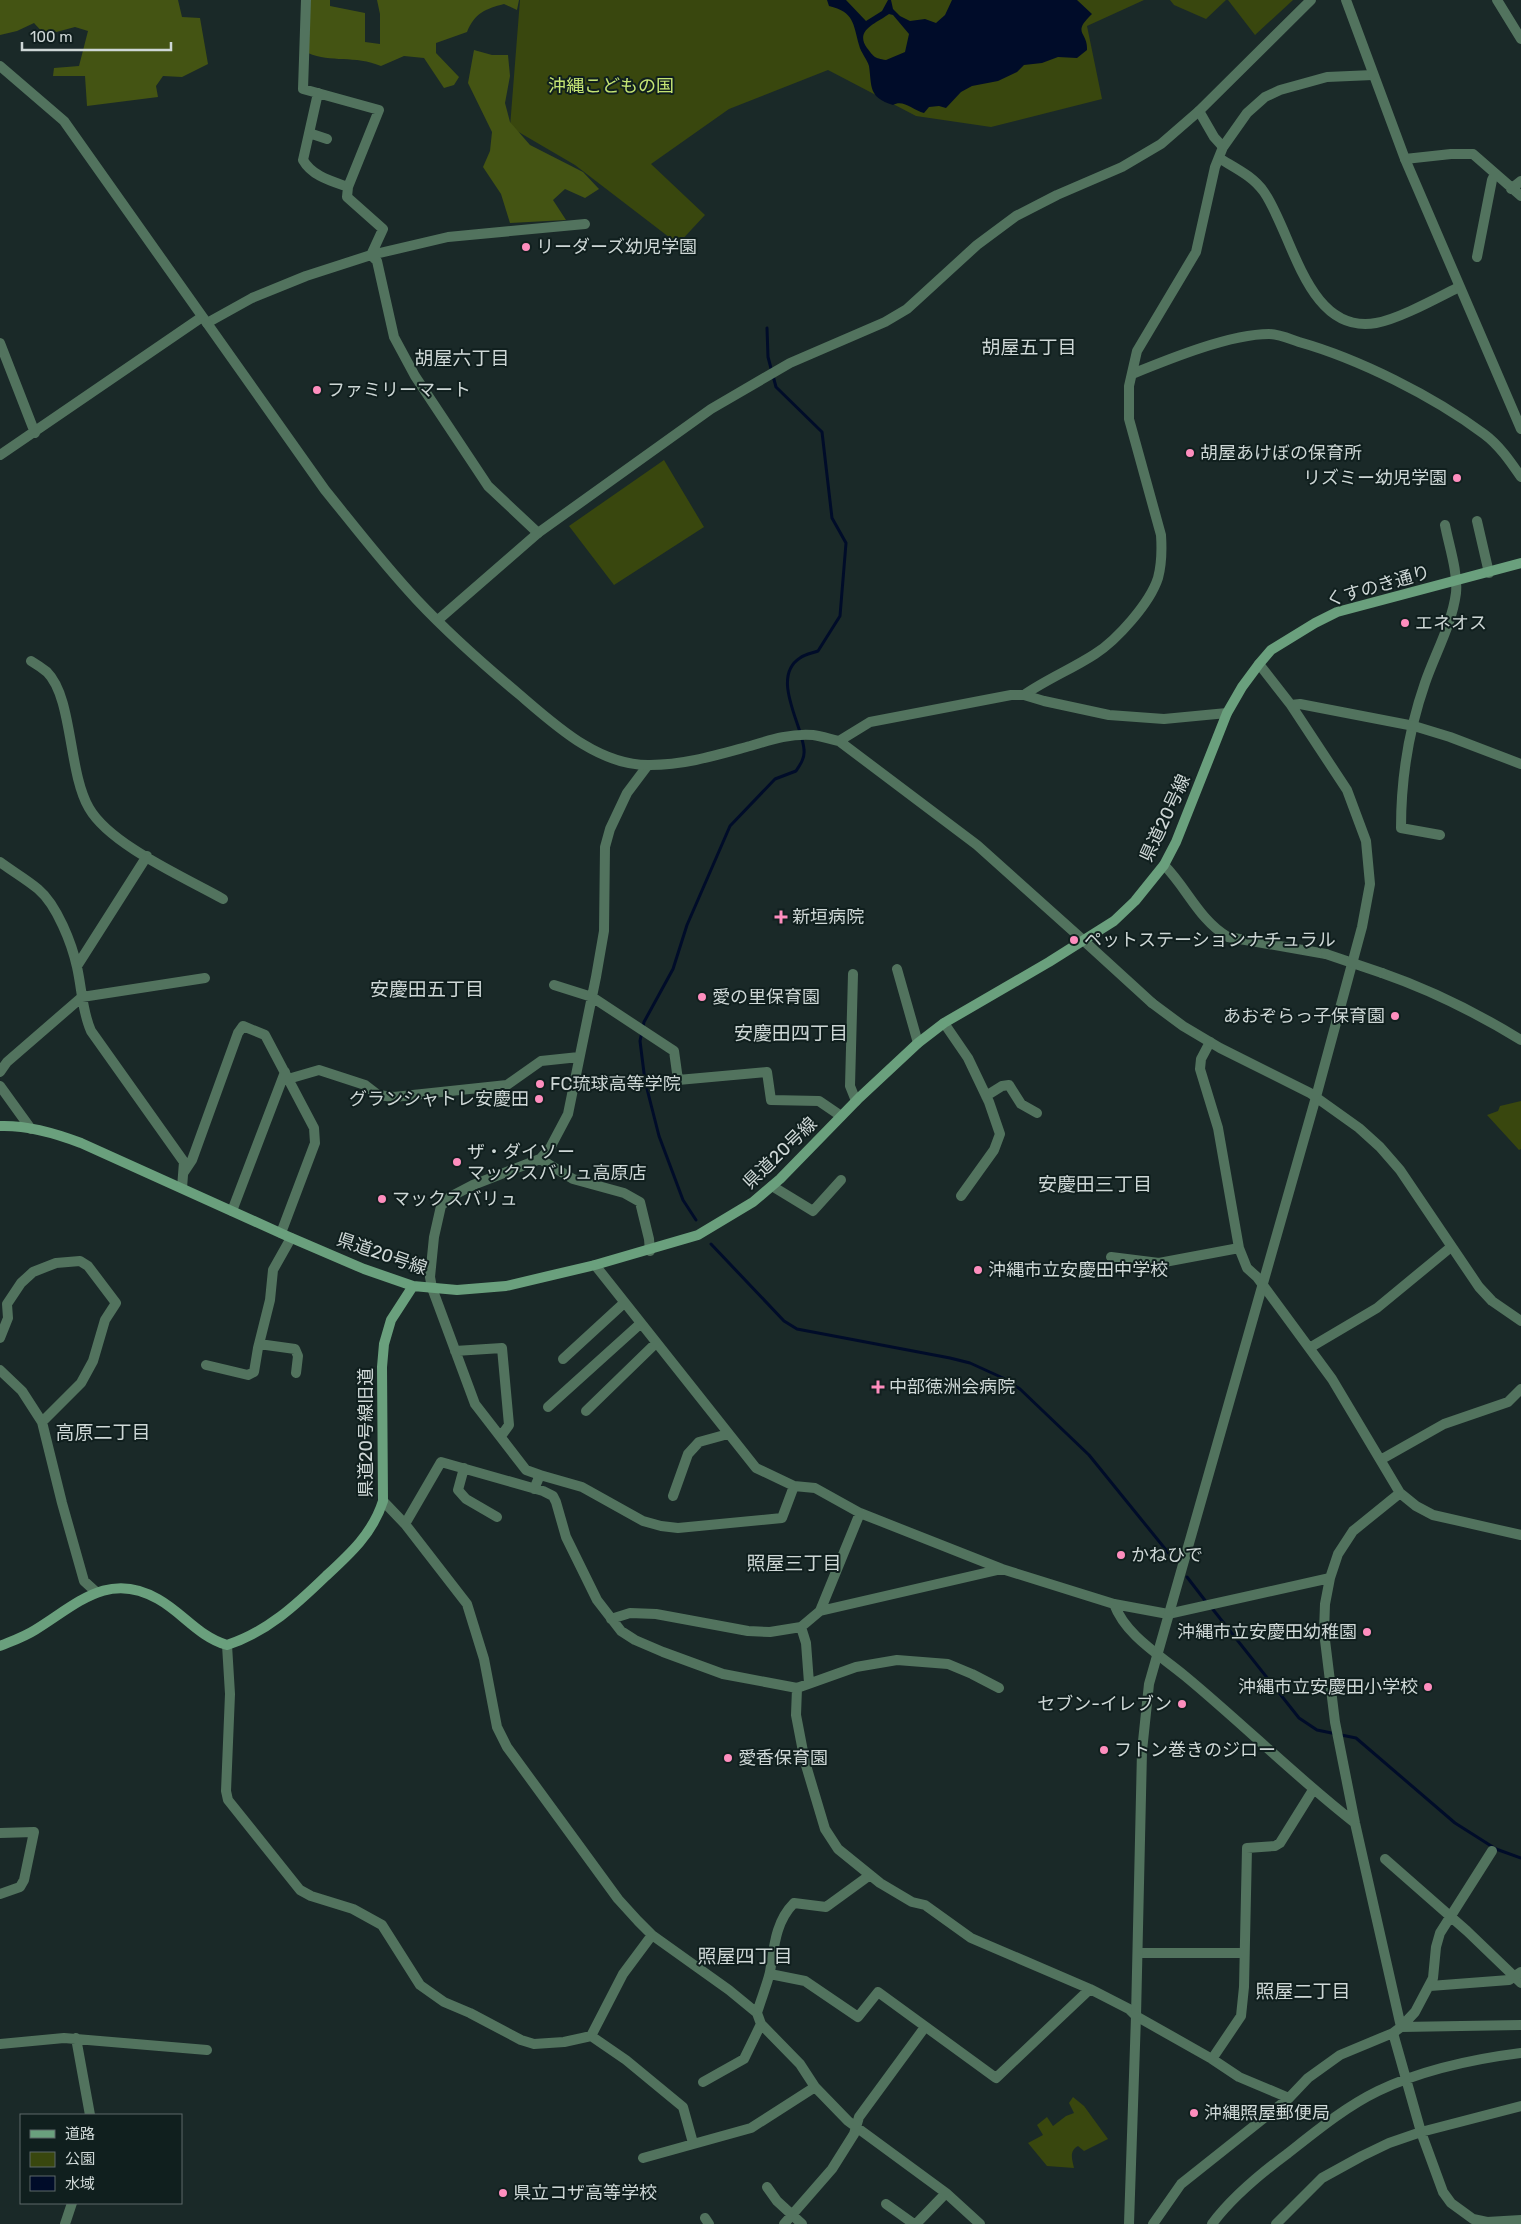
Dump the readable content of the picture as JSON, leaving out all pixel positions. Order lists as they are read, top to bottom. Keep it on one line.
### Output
{"streets":{"main road":["くすのき通り","県道20号線","県道20号線旧道"]},"crossings":[["くすのき通り","県道20号線"],["県道20号線","県道20号線旧道"]],"districts":["胡屋五丁目","胡屋六丁目","安慶田五丁目","安慶田四丁目","安慶田三丁目","高原二丁目","照屋三丁目","照屋四丁目","照屋二丁目"],"parks":["沖縄こどもの国"],"places":{"other":["リーダーズ幼児学園","ファミリーマート","胡屋あけぼの保育所","リズミー幼児学園","エネオス","ペットステーションナチュラル","愛の里保育園","あおぞらっ子保育園","FC琉球高等学院","グランシャトレ安慶田","ザ・ダイソー マックスバリュ高原店","マックスバリュ","沖縄市立安慶田中学校","かねひで","沖縄市立安慶田幼稚園","沖縄市立安慶田小学校","セブン-イレブン","フトン巻きのジロー","愛香保育園","沖縄照屋郵便局","県立コザ高等学校"],"health":["新垣病院","中部徳洲会病院"]},"legend":["道路","公園","水域"],"scale_bar":"100 m"}
